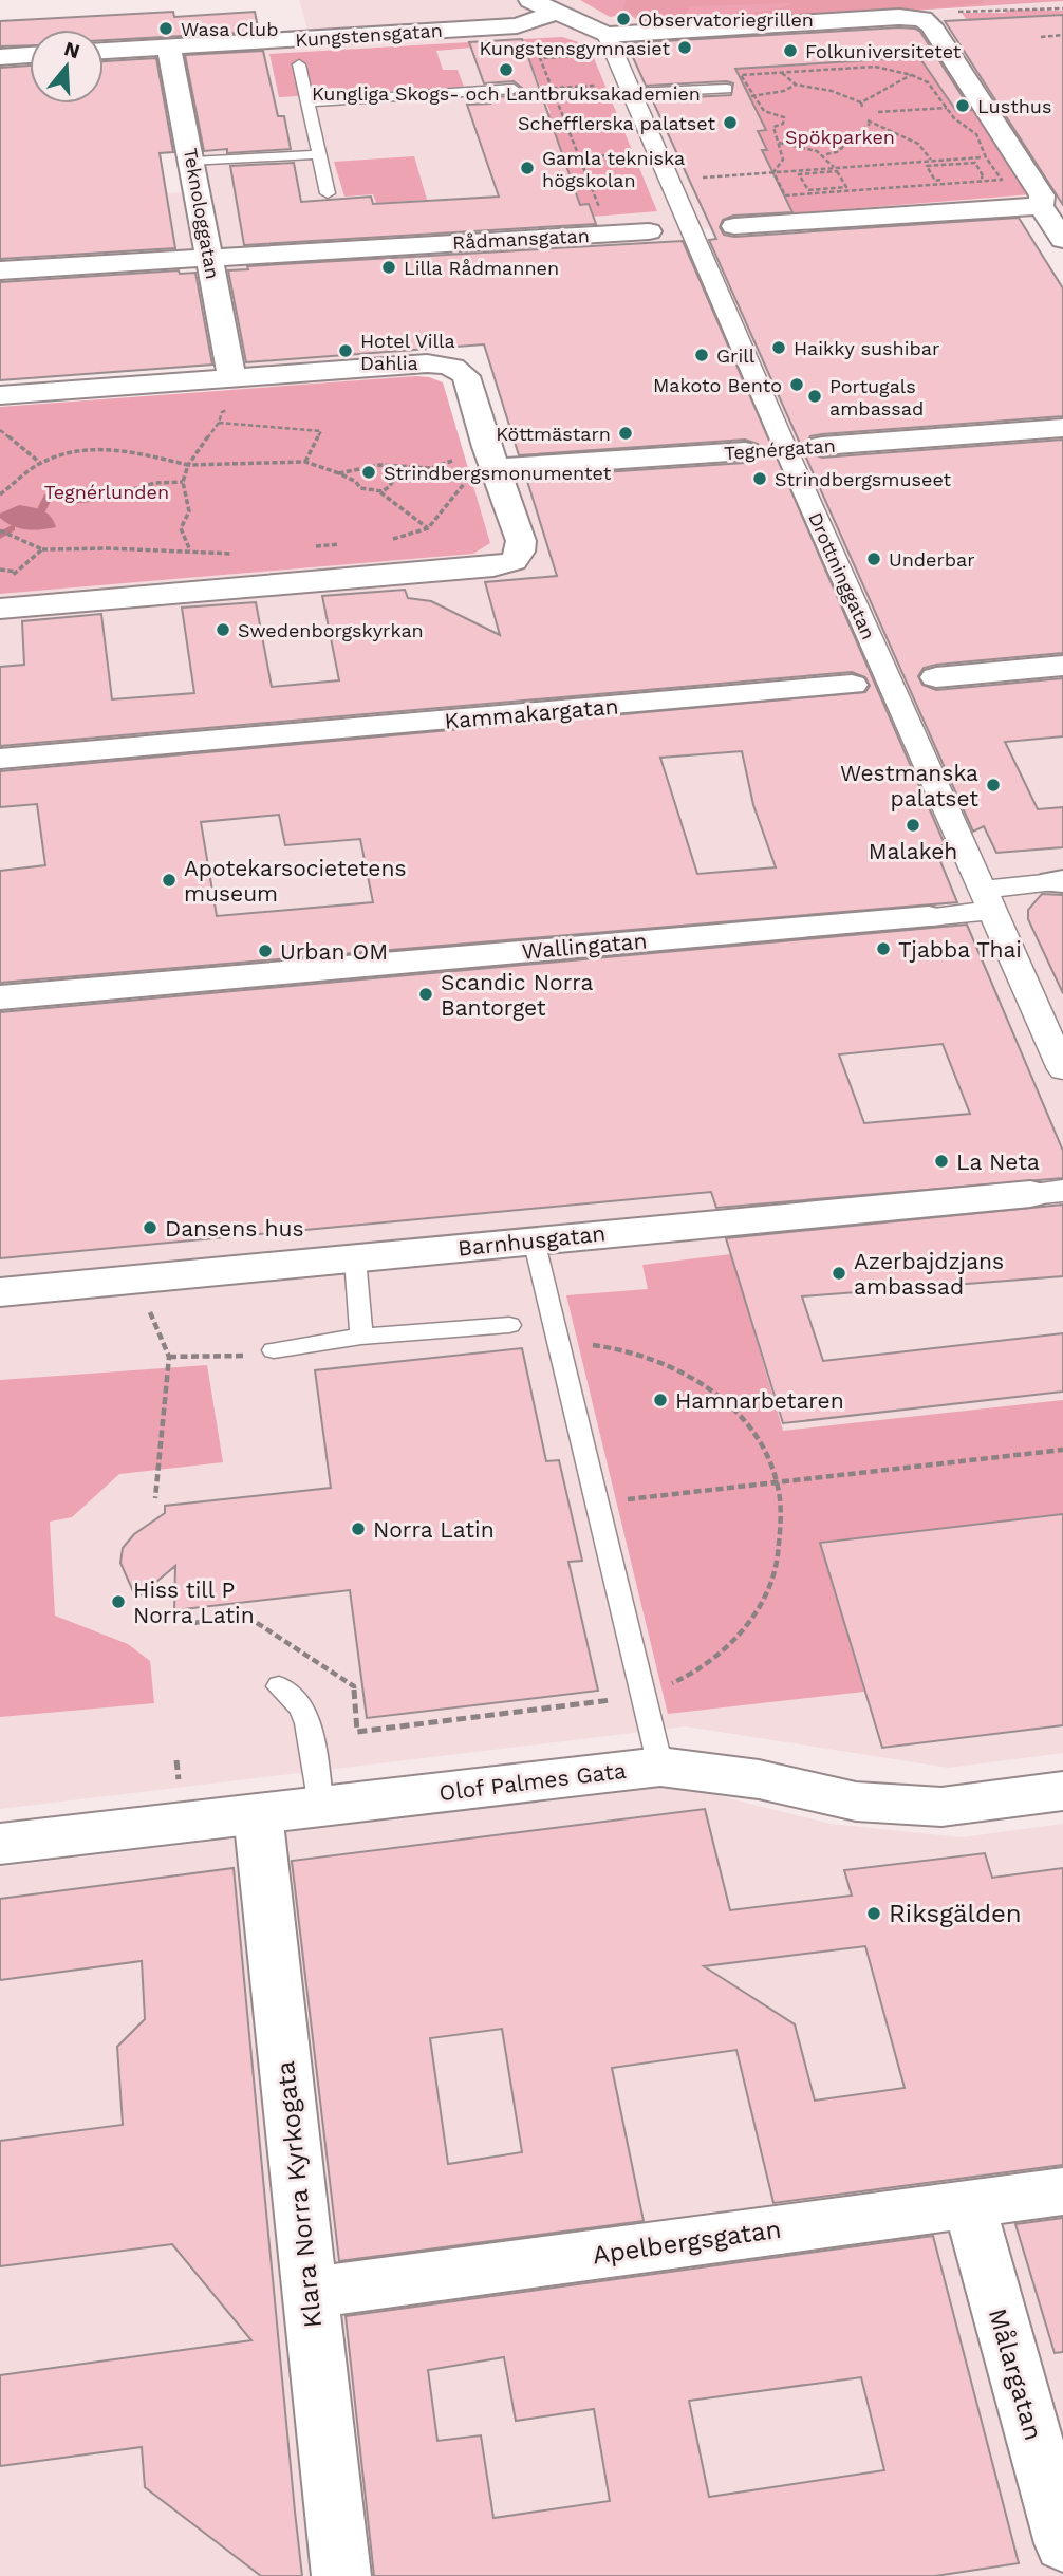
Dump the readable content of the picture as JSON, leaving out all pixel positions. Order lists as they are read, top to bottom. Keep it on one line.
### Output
{"streets":{"street":["Kungstensgatan","Teknologgatan","Rådmansgatan","Tegnérgatan","Drottninggatan","Kammakargatan","Wallingatan","Barnhusgatan","Olof Palmes Gata","Klara Norra Kyrkogata","Apelbergsgatan","Målargatan"]},"crossings":[["Kungstensgatan","Teknologgatan"],["Teknologgatan","Rådmansgatan"],["Rådmansgatan","Drottninggatan"],["Tegnérgatan","Drottninggatan"],["Drottninggatan","Kammakargatan"],["Drottninggatan","Wallingatan"],["Olof Palmes Gata","Klara Norra Kyrkogata"],["Klara Norra Kyrkogata","Apelbergsgatan"],["Apelbergsgatan","Målargatan"]],"parks":["Spökparken","Tegnérlunden"],"places":["Observatoriegrillen","Wasa Club","Kungstensgymnasiet","Folkuniversitetet","Kungliga Skogs- och Lantbruksakademien","Lusthus","Schefflerska palatset","Gamla tekniska högskolan","Lilla Rådmannen","Haikky sushibar","Hotel Villa Dahlia","Grill","Makoto Bento","Portugals ambassad","Köttmästarn","Strindbergsmonumentet","Strindbergsmuseet","Underbar","Swedenborgskyrkan","Westmanska palatset","Malakeh","Apotekarsocietetens museum","Tjabba Thai","Urban OM","Scandic Norra Bantorget","La Neta","Dansens hus","Azerbajdzjans ambassad","Hamnarbetaren","Norra Latin","Hiss till P Norra Latin","Riksgälden"],"north":"top"}
